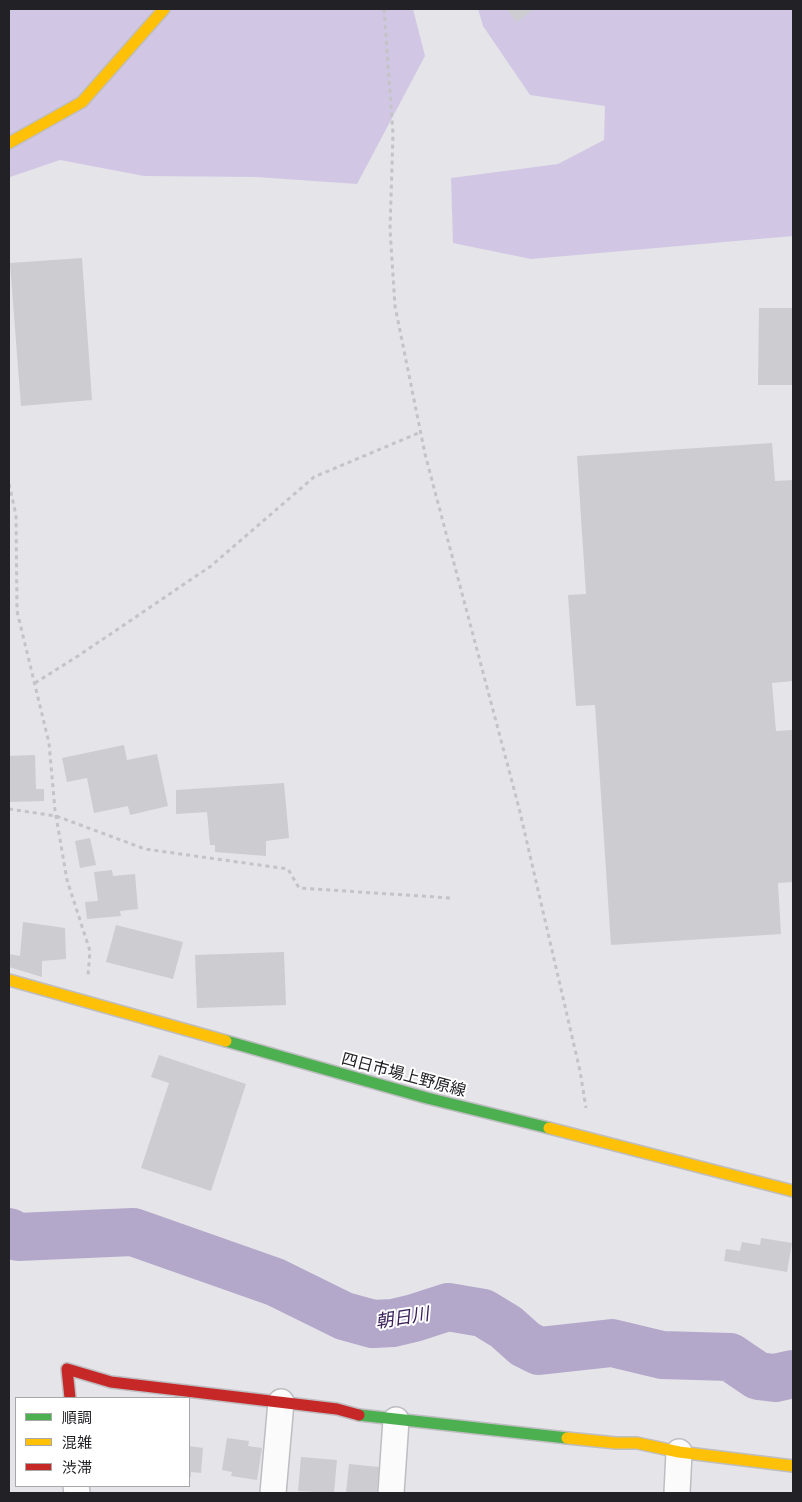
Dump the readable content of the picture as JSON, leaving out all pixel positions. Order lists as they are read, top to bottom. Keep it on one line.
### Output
{"streets":{"street":["四日市場上野原線"]},"water":["朝日川"],"legend":["順調","混雑","渋滞"]}
